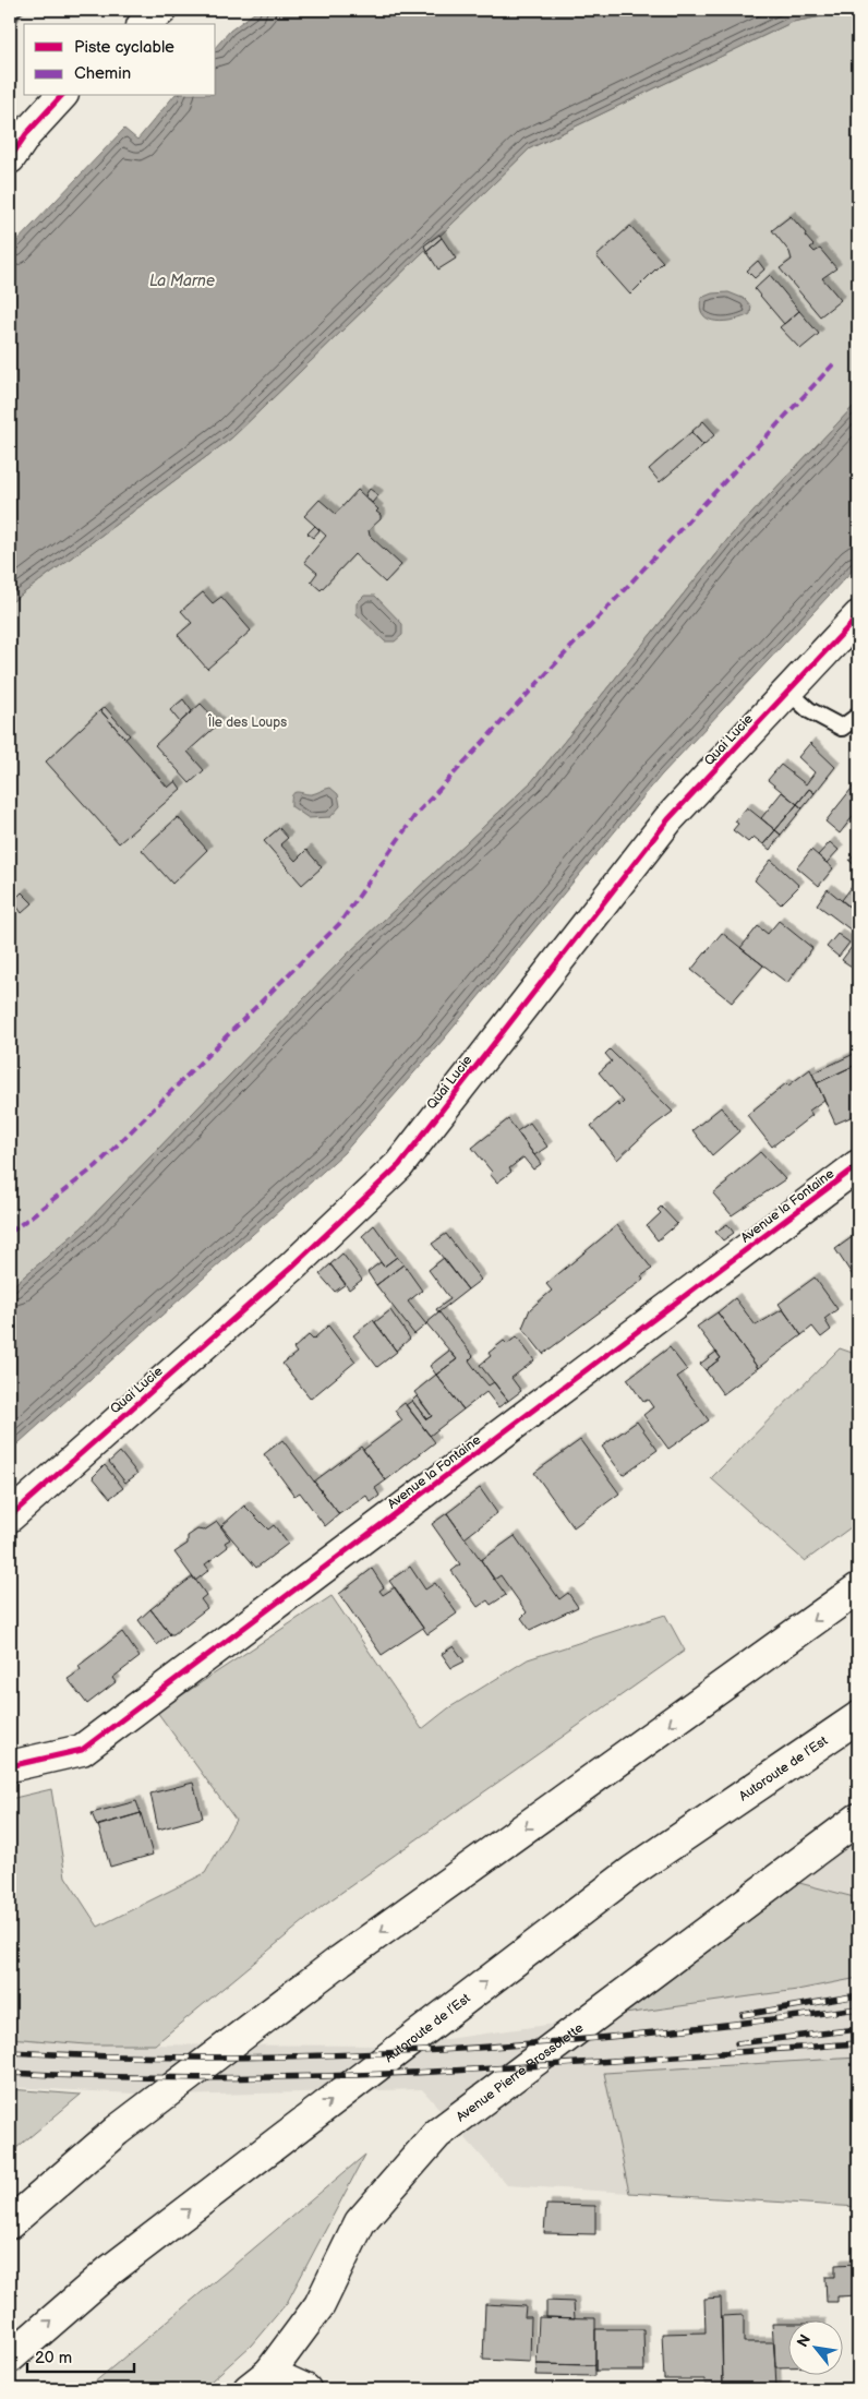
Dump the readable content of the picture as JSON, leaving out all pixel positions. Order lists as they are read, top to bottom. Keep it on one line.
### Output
{"streets":{"main road":["Quai Lucie","Avenue la Fontaine","Autoroute de l’Est","Avenue Pierre Brossolette"]},"water":["La Marne"],"parks":["Île des Loups"],"legend":["Piste cyclable","Chemin"],"scale_bar":"20 m","north":"top left"}
